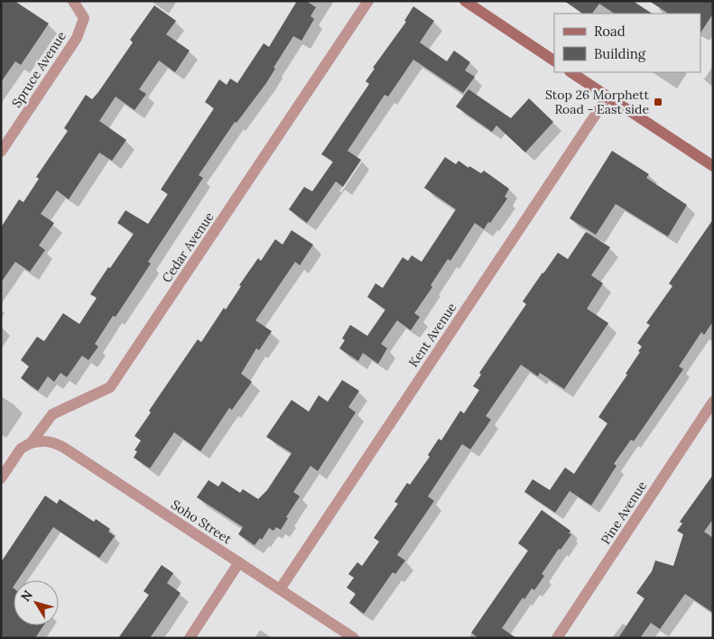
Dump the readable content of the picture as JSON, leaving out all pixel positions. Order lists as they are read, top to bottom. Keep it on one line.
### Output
{"streets":{"street":["Spruce Avenue","Cedar Avenue","Kent Avenue","Pine Avenue","Soho Street"]},"crossings":[["Cedar Avenue","Soho Street"],["Kent Avenue","Soho Street"]],"places":{"transit":["Stop 26 Morphett Road - East side"]},"legend":["Road","Building"],"north":"top left"}
